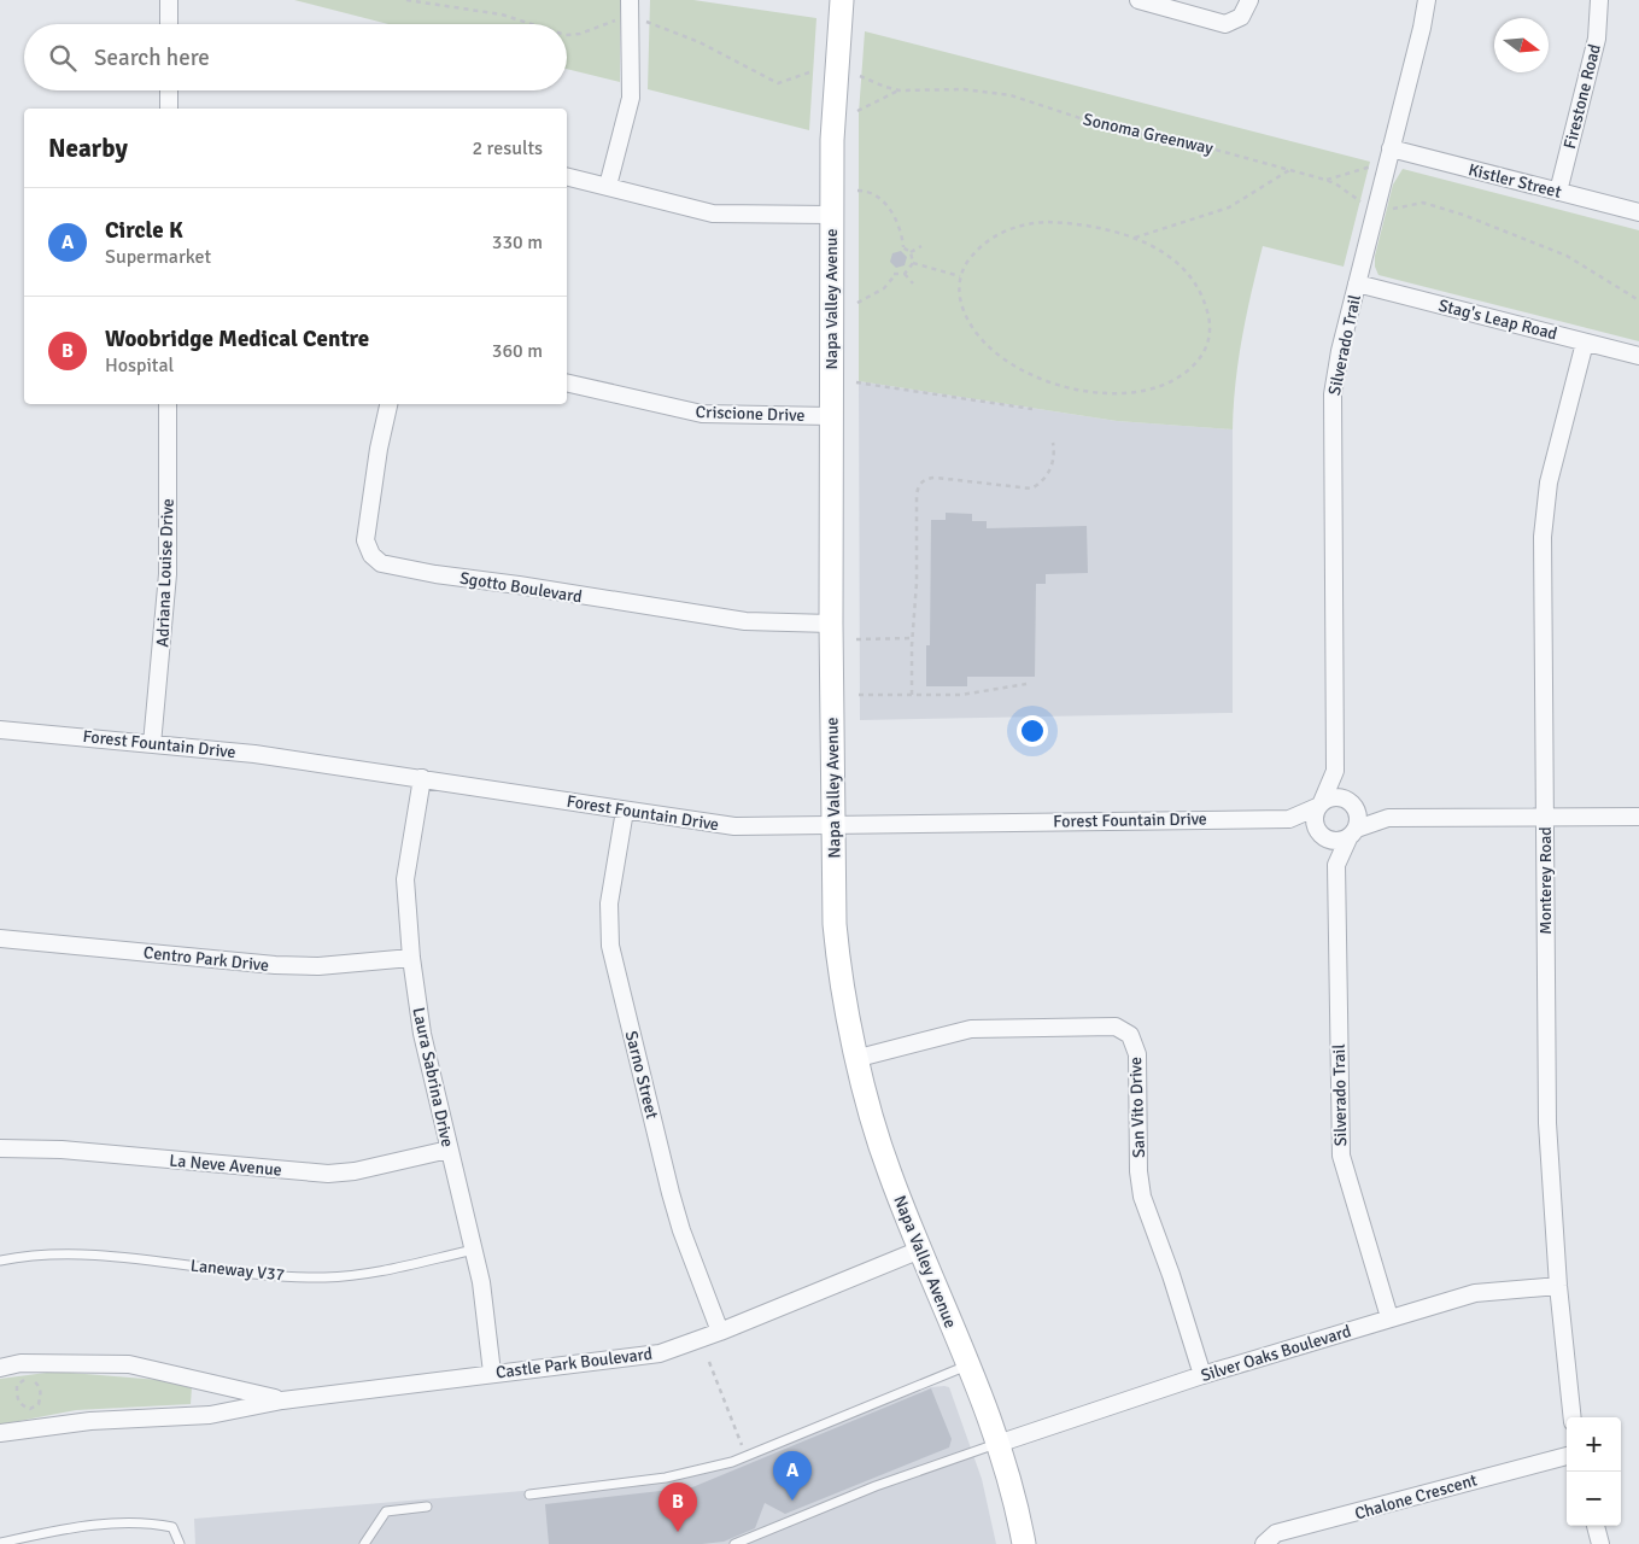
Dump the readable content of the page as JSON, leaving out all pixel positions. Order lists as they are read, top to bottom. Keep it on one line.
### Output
{"streets":{"street":["Firestone Road","Kistler Street","Napa Valley Avenue","Stag's Leap Road","Silverado Trail","Criscione Drive","Adriana Louise Drive","Sgotto Boulevard","Forest Fountain Drive","Monterey Road","Centro Park Drive","Sarno Street","Laura Sabrina Drive","San Vito Drive","La Neve Avenue","Silver Oaks Boulevard","Castle Park Boulevard","Chalone Crescent"],"lane":["Laneway V37"],"path":["Sonoma Greenway"]},"crossings":[["Firestone Road","Kistler Street"],["Kistler Street","Silverado Trail"],["Napa Valley Avenue","Criscione Drive"],["Napa Valley Avenue","Sgotto Boulevard"],["Napa Valley Avenue","Forest Fountain Drive"],["Napa Valley Avenue","San Vito Drive"],["Napa Valley Avenue","Silver Oaks Boulevard"],["Napa Valley Avenue","Castle Park Boulevard"],["Stag's Leap Road","Silverado Trail"],["Stag's Leap Road","Monterey Road"],["Silverado Trail","Forest Fountain Drive"],["Silverado Trail","Silver Oaks Boulevard"],["Adriana Louise Drive","Forest Fountain Drive"],["Forest Fountain Drive","Sarno Street"],["Forest Fountain Drive","Laura Sabrina Drive"],["Monterey Road","Silver Oaks Boulevard"],["Centro Park Drive","Laura Sabrina Drive"],["Sarno Street","Castle Park Boulevard"],["Laura Sabrina Drive","La Neve Avenue"],["Laura Sabrina Drive","Laneway V37"],["Laura Sabrina Drive","Castle Park Boulevard"],["San Vito Drive","Silver Oaks Boulevard"]],"north":"right","page":{"search":"Search here","heading":["Nearby","2 results"],"list":[{"mark":"A","name":"Circle K","note":"Supermarket","value":"330 m"},{"mark":"B","name":"Woobridge Medical Centre","note":"Hospital","value":"360 m"}],"map_buttons":["+","−"],"pins":["A","B"]}}
